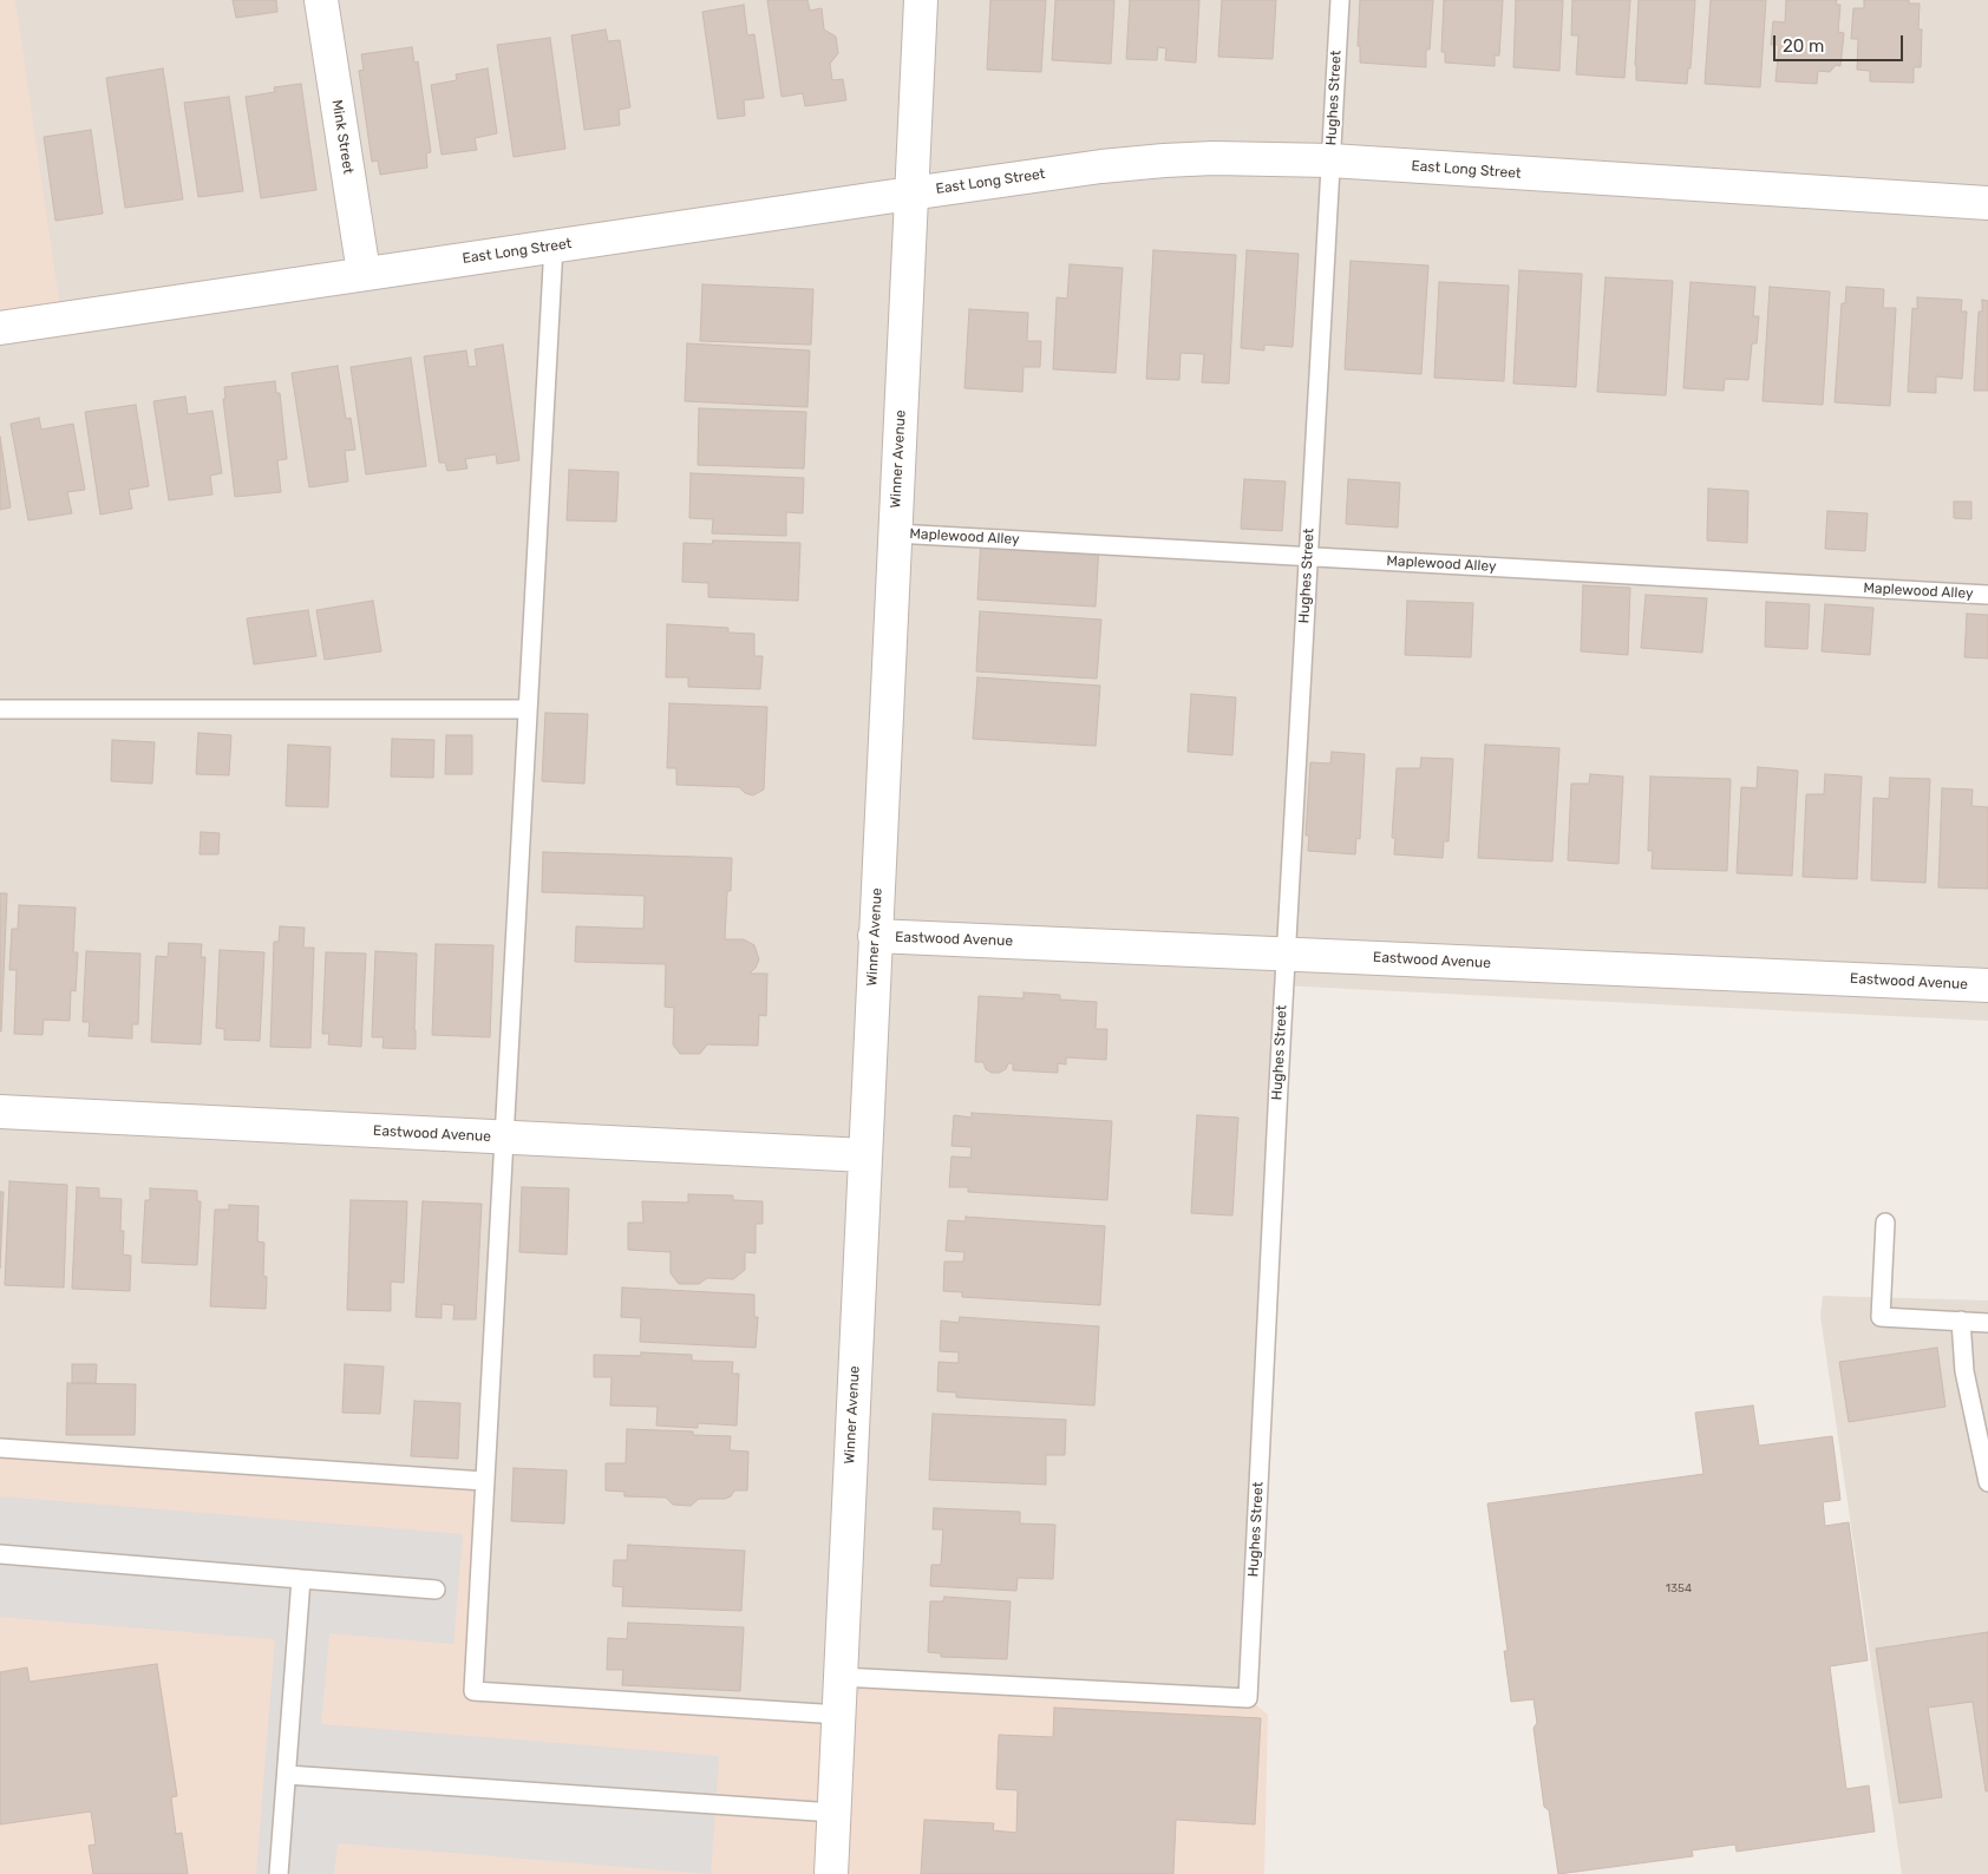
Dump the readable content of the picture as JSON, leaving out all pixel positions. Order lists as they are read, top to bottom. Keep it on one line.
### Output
{"streets":{"street":["Mink Street","East Long Street","Winner Avenue","Eastwood Avenue"],"lane":["Hughes Street","Maplewood Alley"]},"crossings":[["Hughes Street","East Long Street"],["Hughes Street","Winner Avenue"],["Hughes Street","Maplewood Alley"],["Hughes Street","Eastwood Avenue"],["Mink Street","East Long Street"],["East Long Street","Winner Avenue"],["Winner Avenue","Maplewood Alley"],["Winner Avenue","Eastwood Avenue"]],"house_numbers":["1354"],"scale_bar":"20 m"}
